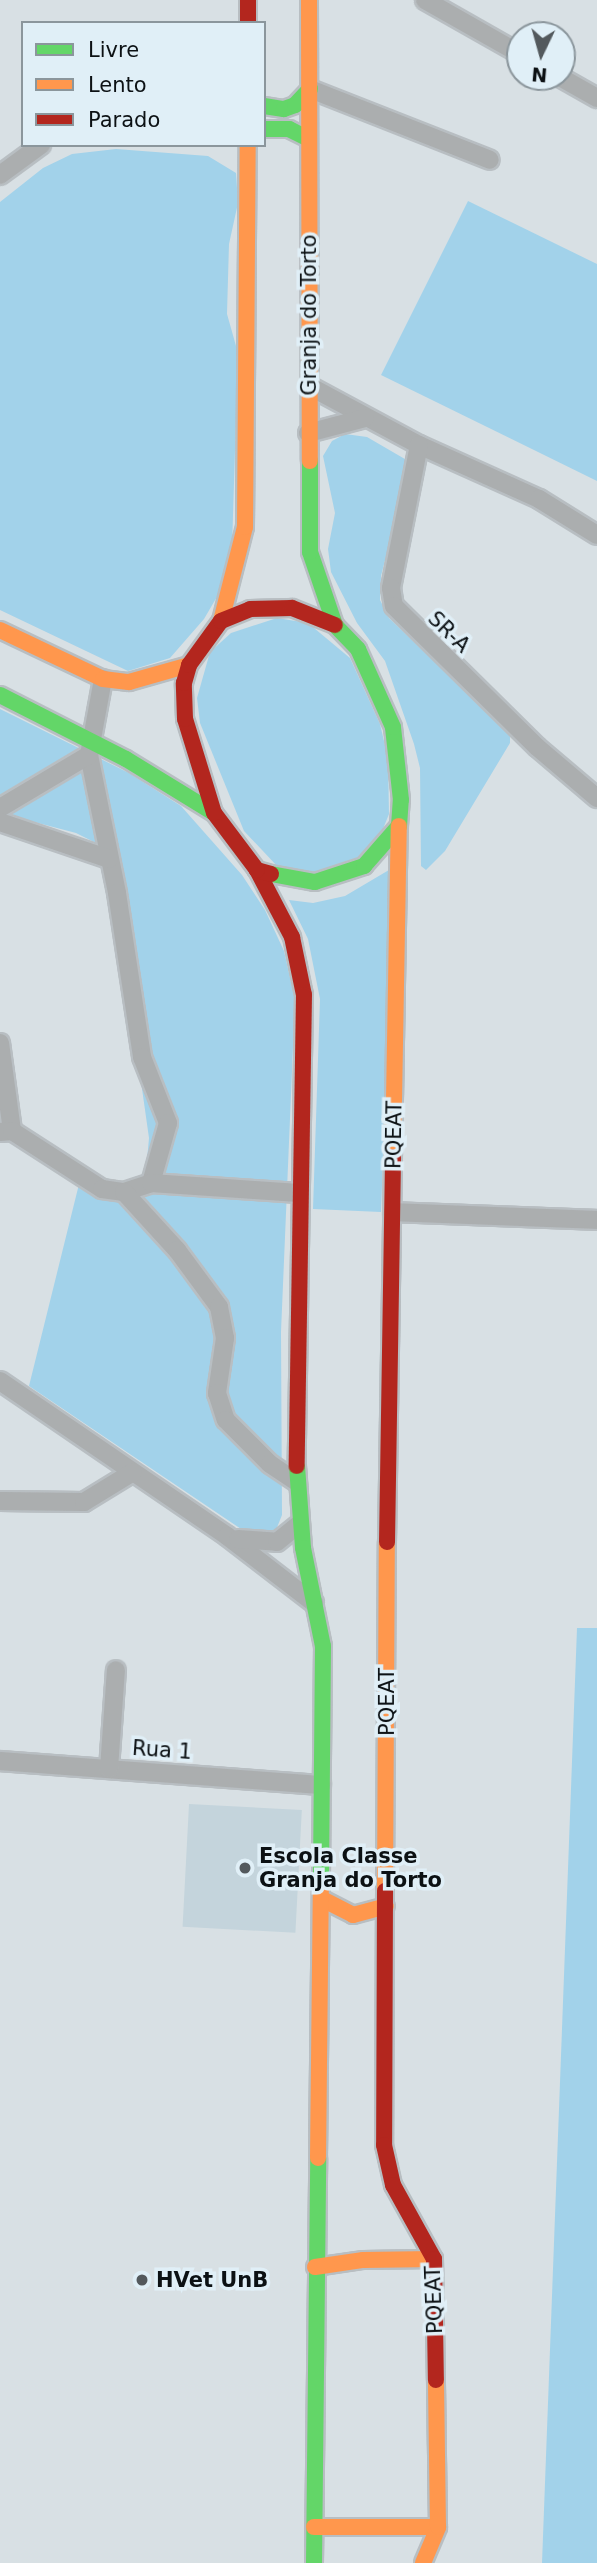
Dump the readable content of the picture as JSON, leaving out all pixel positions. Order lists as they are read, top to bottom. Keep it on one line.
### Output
{"streets":{"street":["Granja do Torto","SR-A","PQEAT","Rua 1"]},"crossings":[["Granja do Torto","PQEAT"]],"places":["Escola Classe Granja do Torto","HVet UnB"],"legend":["Livre","Lento","Parado"],"north":"bottom"}
